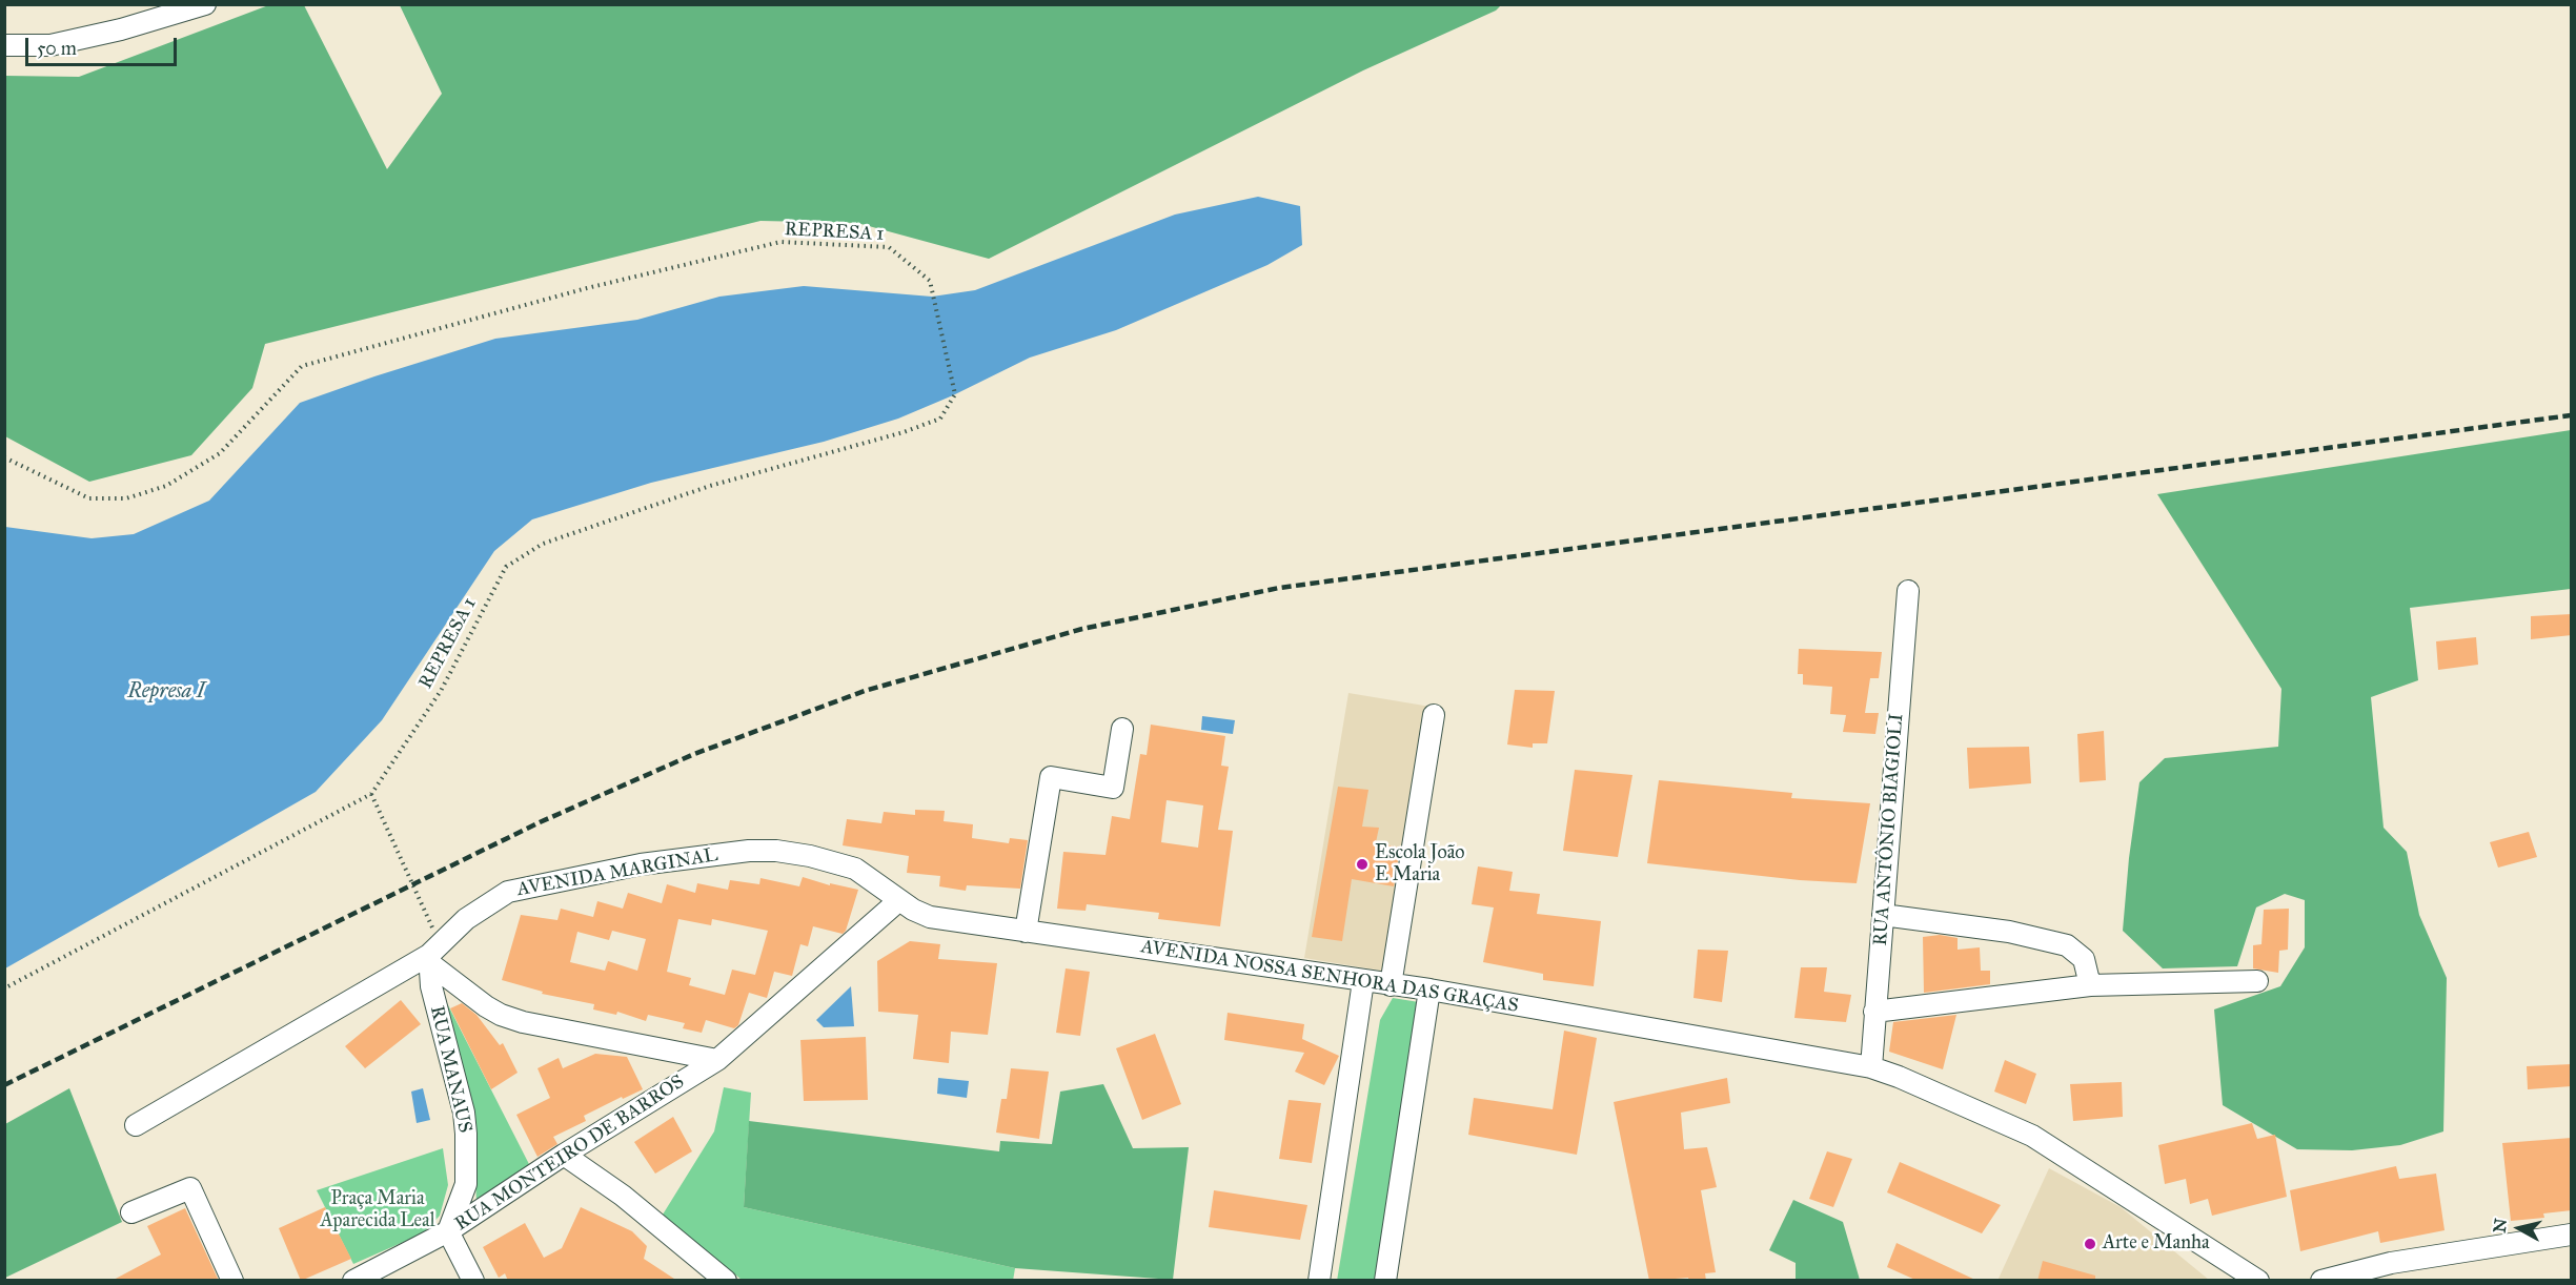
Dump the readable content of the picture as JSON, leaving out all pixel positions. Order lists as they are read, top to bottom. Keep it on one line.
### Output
{"streets":{"street":["RUA ANTÔNIO BIAGIOLI","AVENIDA MARGINAL","AVENIDA NOSSA SENHORA DAS GRAÇAS","RUA MANAUS","RUA MONTEIRO DE BARROS"],"path":["REPRESA 1"]},"crossings":[["RUA ANTÔNIO BIAGIOLI","AVENIDA NOSSA SENHORA DAS GRAÇAS"],["AVENIDA MARGINAL","AVENIDA NOSSA SENHORA DAS GRAÇAS"],["AVENIDA MARGINAL","RUA MANAUS"],["RUA MANAUS","RUA MONTEIRO DE BARROS"]],"water":["Represa I"],"parks":["Praça Maria Aparecida Leal"],"places":["Escola João E Maria","Arte e Manha"],"scale_bar":"50 m","north":"left"}
